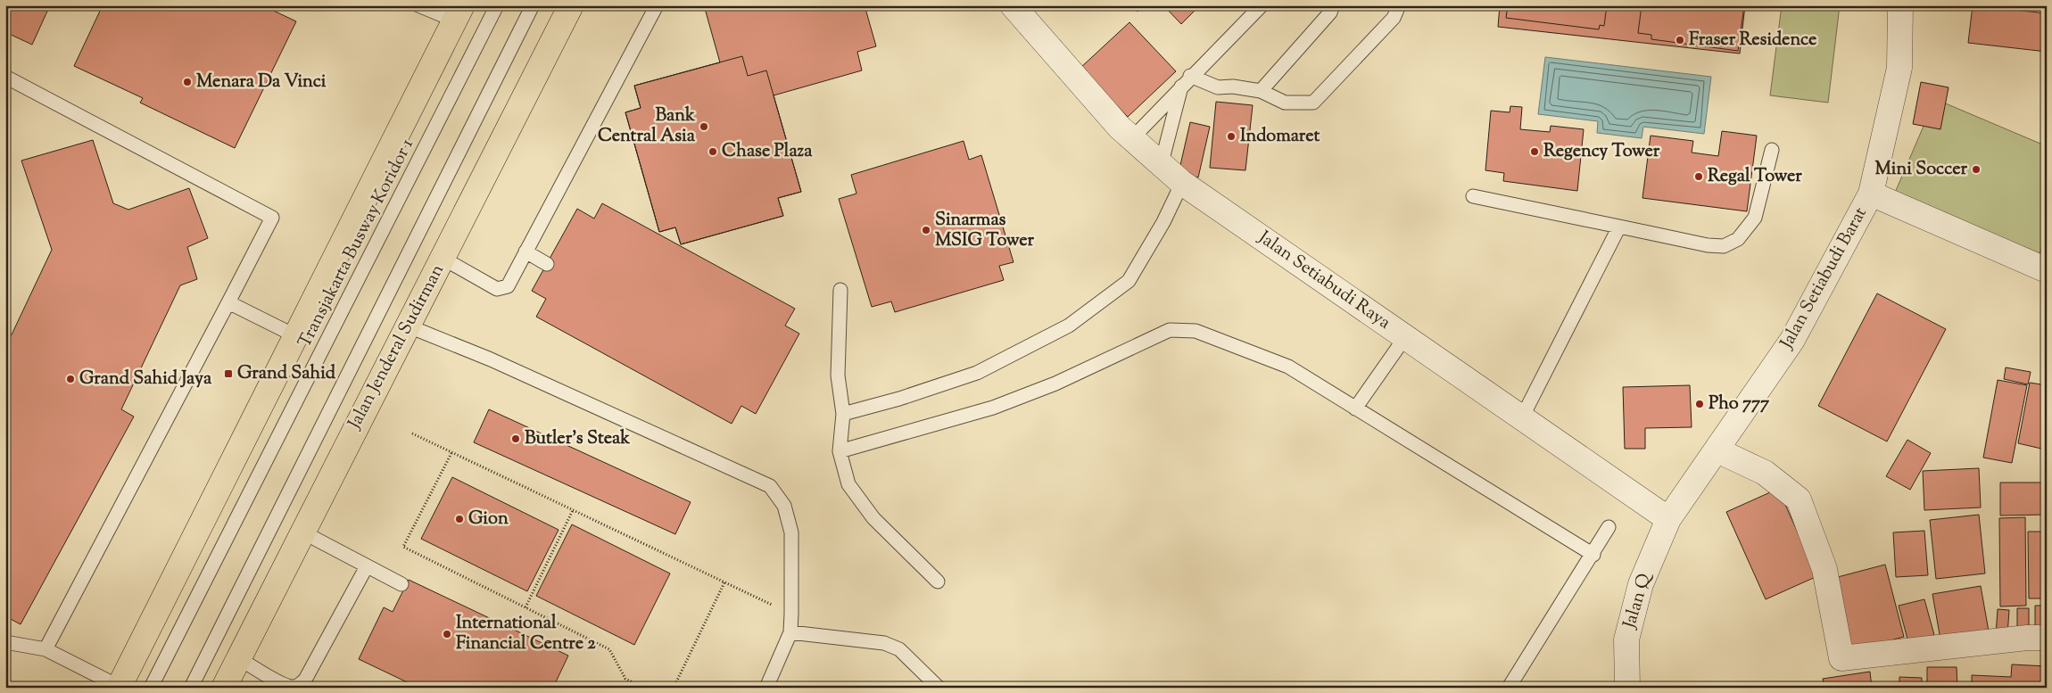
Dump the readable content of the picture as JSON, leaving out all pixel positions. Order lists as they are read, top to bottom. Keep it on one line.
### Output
{"streets":{"main road":["Jalan Jenderal Sudirman"],"street":["Jalan Setiabudi Barat","Jalan Setiabudi Raya","Jalan Q"],"lane":["Transjakarta Busway Koridor 1"]},"crossings":[["Jalan Setiabudi Barat","Jalan Setiabudi Raya"],["Jalan Setiabudi Barat","Jalan Q"],["Jalan Setiabudi Raya","Jalan Q"]],"places":{"other":["Fraser Residence","Menara Da Vinci","Bank Central Asia","Indomaret","Chase Plaza","Regency Tower","Mini Soccer","Regal Tower","Sinarmas MSIG Tower","Grand Sahid Jaya","Pho 777","Butler's Steak","Gion","International Financial Centre 2"],"transit":["Grand Sahid"]}}
